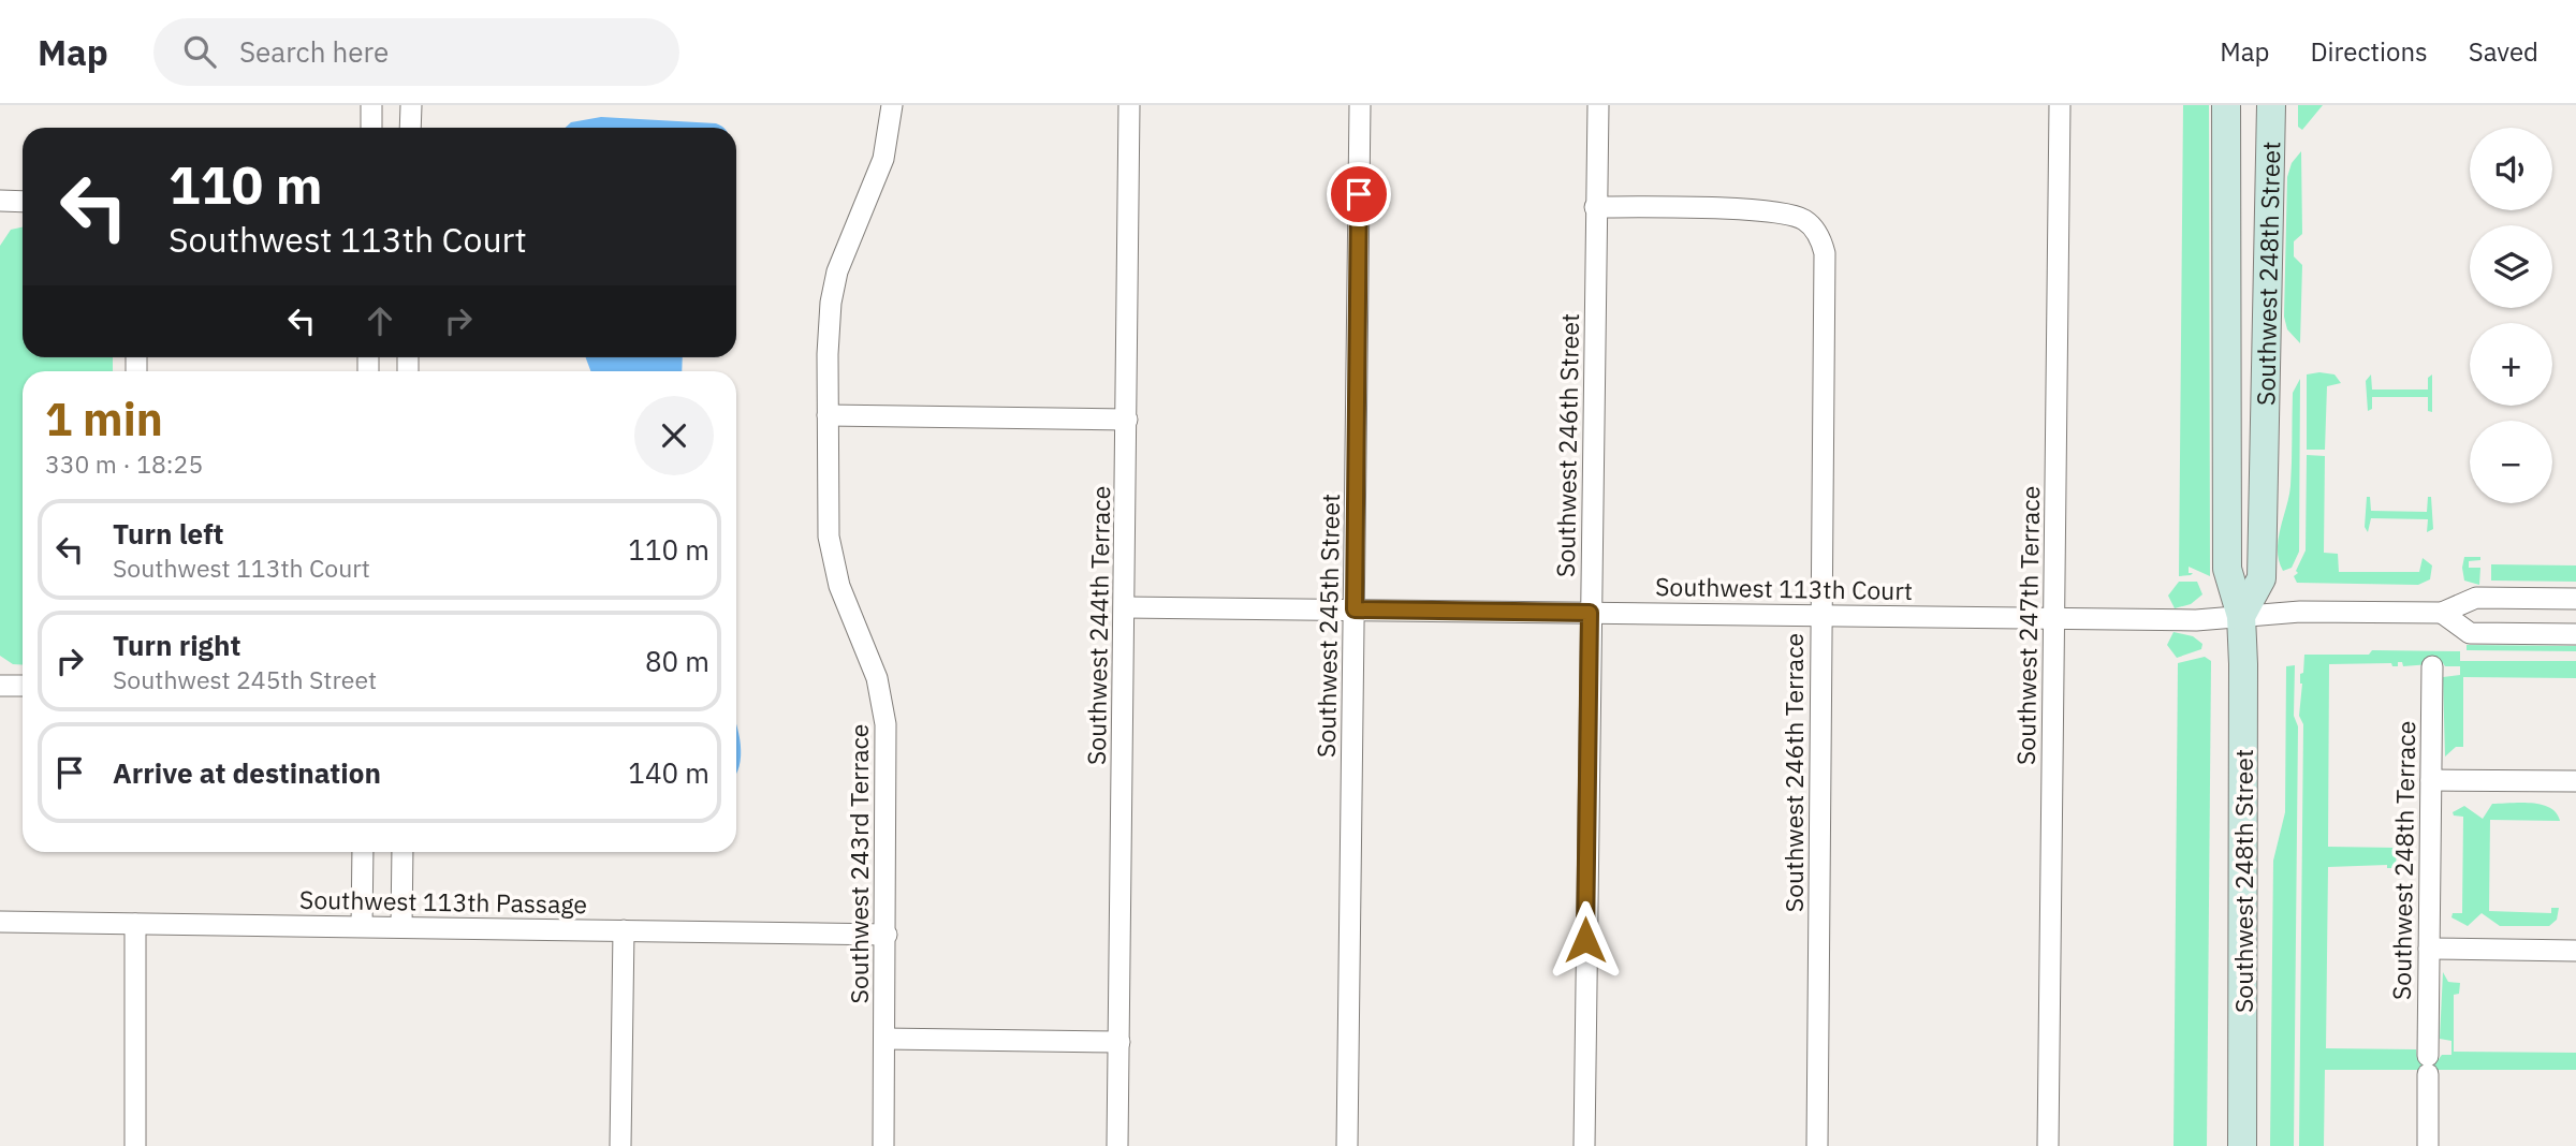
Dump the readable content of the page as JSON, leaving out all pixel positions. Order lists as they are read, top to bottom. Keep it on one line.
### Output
{"streets":{"street":["Southwest 248th Street","Southwest 246th Street","Southwest 113th Court","Southwest 244th Terrace","Southwest 245th Street","Southwest 247th Terrace","Southwest 246th Terrace","Southwest 248th Terrace","Southwest 243rd Terrace","Southwest 113th Passage"]},"crossings":[["Southwest 248th Street","Southwest 113th Court"],["Southwest 246th Street","Southwest 113th Court"],["Southwest 246th Street","Southwest 246th Terrace"],["Southwest 113th Court","Southwest 244th Terrace"],["Southwest 113th Court","Southwest 245th Street"],["Southwest 113th Court","Southwest 247th Terrace"],["Southwest 113th Court","Southwest 246th Terrace"],["Southwest 243rd Terrace","Southwest 113th Passage"]],"page":{"header":"Map","search":"Search here","nav":["Map","Directions","Saved"],"map_buttons":["+","−"],"turn":["110 m","Southwest 113th Court"],"heading":["1 min","330 m · 18:25"],"list":[{"name":"Turn left","note":"Southwest 113th Court","value":"110 m"},{"name":"Turn right","note":"Southwest 245th Street","value":"80 m"},{"name":"Arrive at destination","value":"140 m"}]}}
